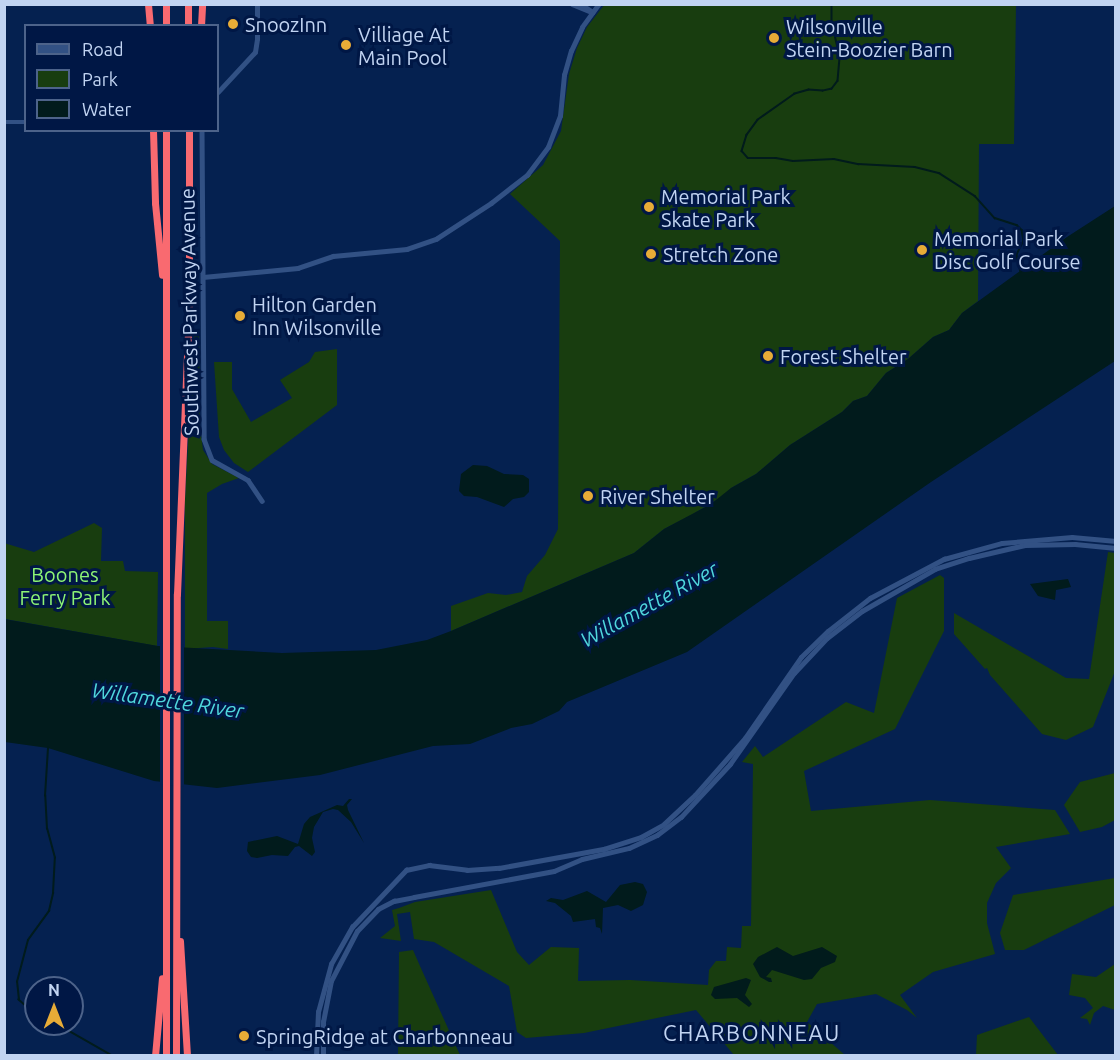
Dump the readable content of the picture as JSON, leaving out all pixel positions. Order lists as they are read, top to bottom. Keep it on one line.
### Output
{"streets":{"street":["Southwest Parkway Avenue"]},"districts":["CHARBONNEAU"],"water":["Willamette River"],"parks":["Boones Ferry Park"],"places":["SnoozInn","Wilsonville Stein-Boozier Barn","Villiage At Main Pool","Memorial Park Skate Park","Memorial Park Disc Golf Course","Stretch Zone","Hilton Garden Inn Wilsonville","Forest Shelter","River Shelter","SpringRidge at Charbonneau"],"legend":["Road","Park","Water"],"north":"top"}
